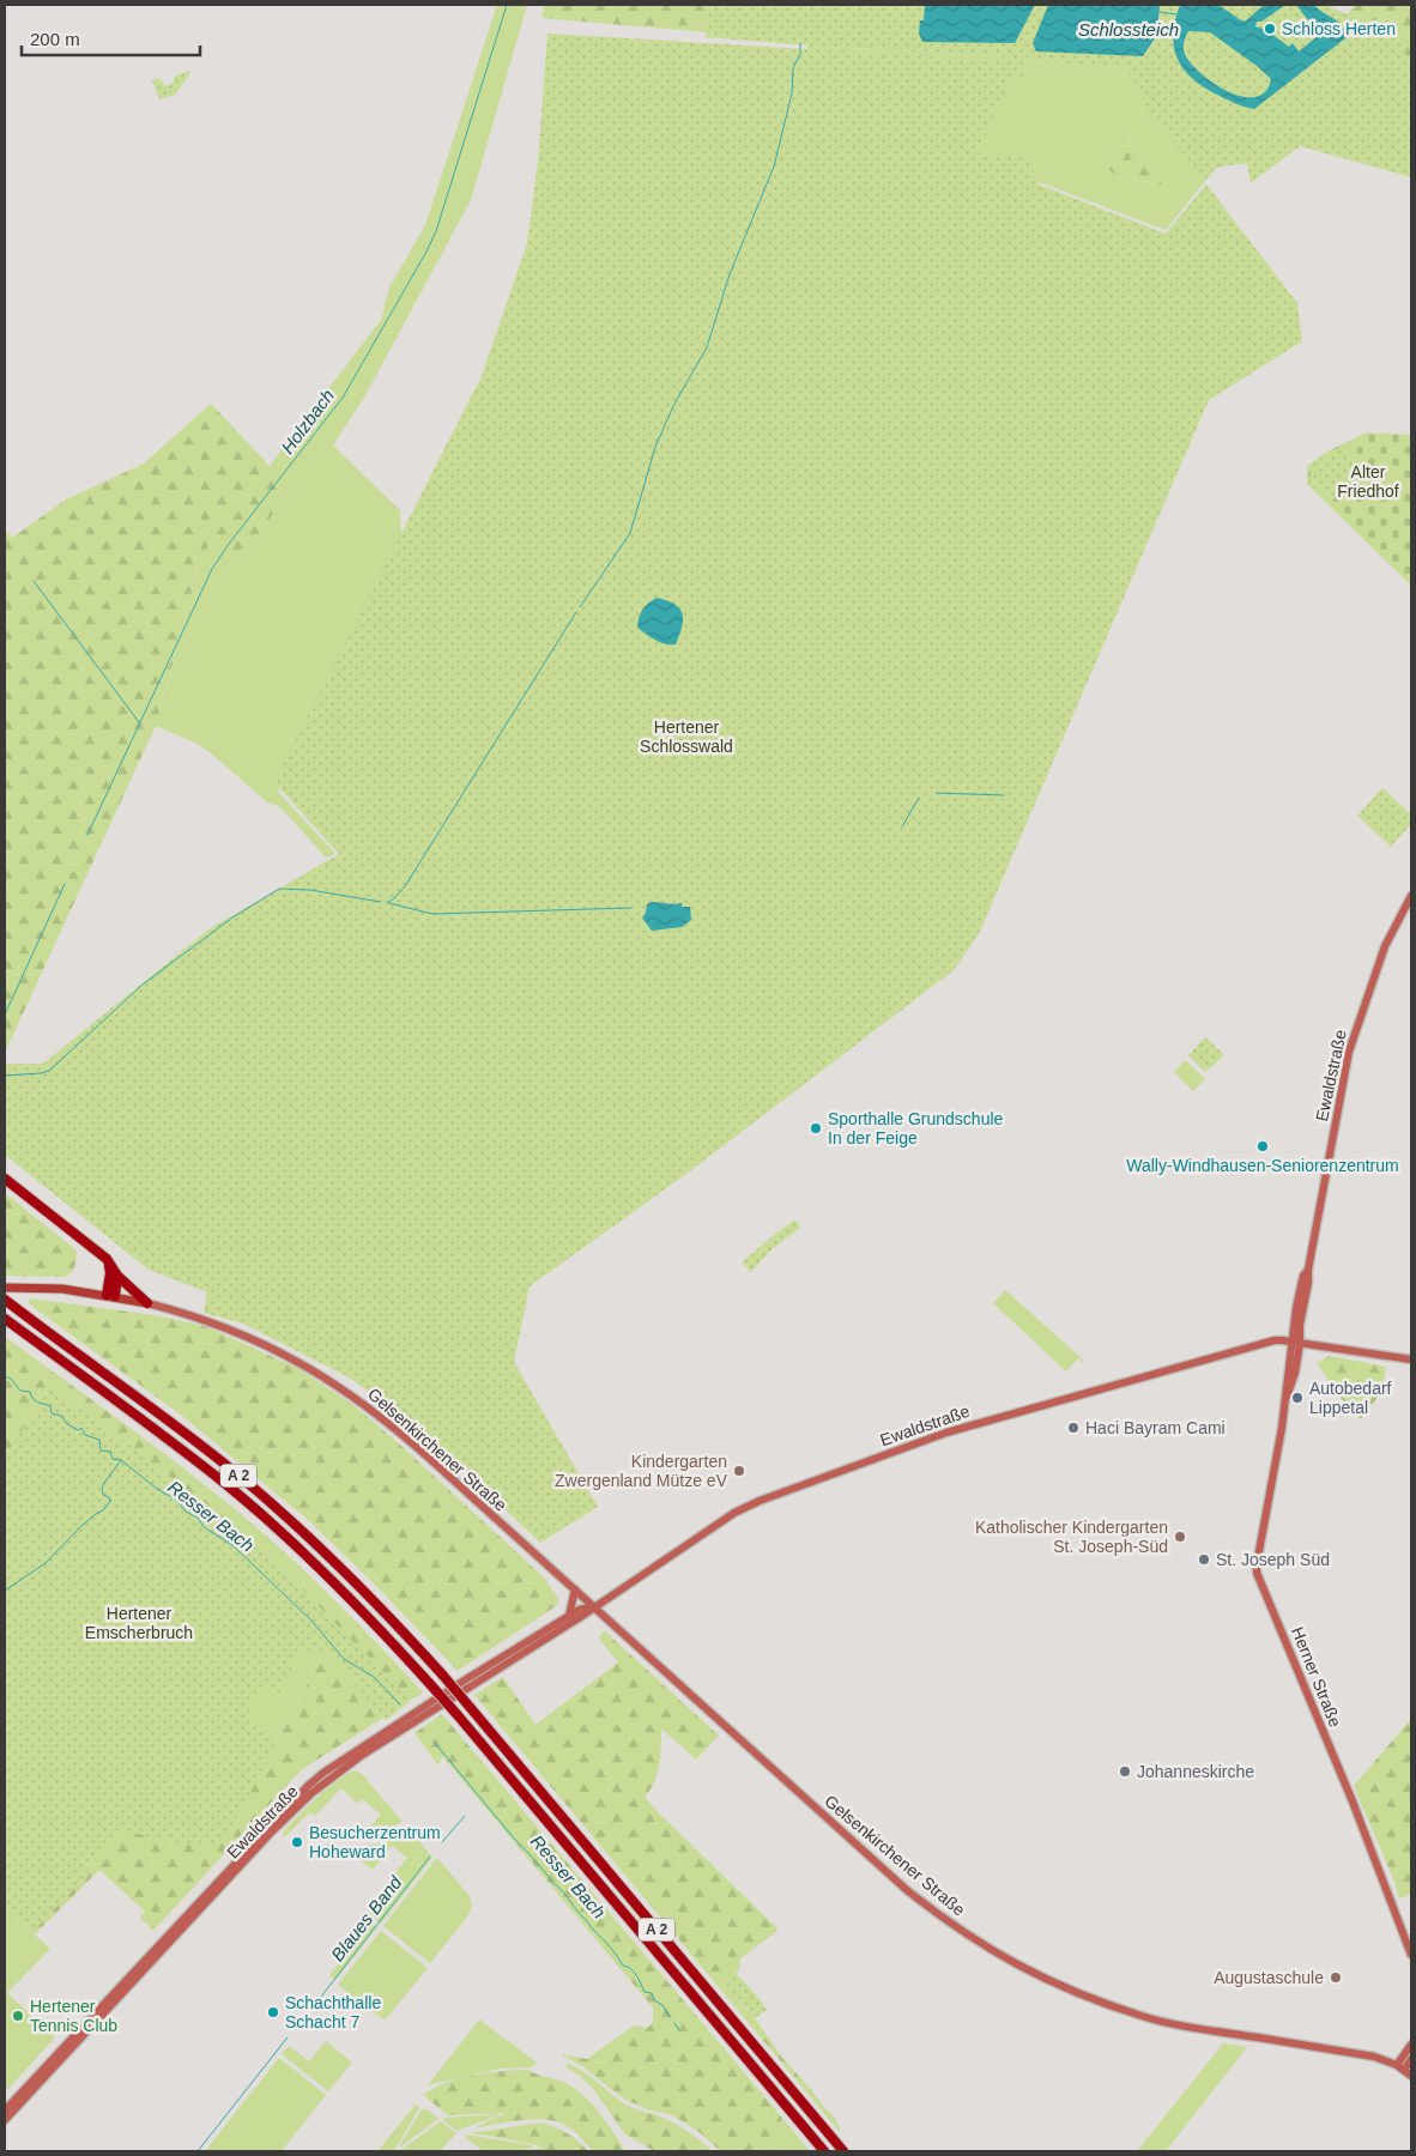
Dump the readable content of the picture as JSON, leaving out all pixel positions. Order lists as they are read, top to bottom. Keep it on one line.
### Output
{"streets":{"highway":["A 2"],"main road":["Ewaldstraße","Gelsenkirchener Straße","Herner Straße"]},"crossings":[["Ewaldstraße","Gelsenkirchener Straße"],["Ewaldstraße","Herner Straße"]],"water":["Schlossteich","Holzbach","Resser Bach","Blaues Band"],"parks":["Alter Friedhof","Hertener Schlosswald","Hertener Emscherbruch"],"places":["Schloss Herten","Sporthalle Grundschule In der Feige","Wally-Windhausen-Seniorenzentrum","Autobedarf Lippetal","Haci Bayram Cami","Kindergarten Zwergenland Mütze eV","Katholischer Kindergarten St. Joseph-Süd","St. Joseph Süd","Johanneskirche","Besucherzentrum Hoheward","Augustaschule","Schachthalle Schacht 7","Hertener Tennis Club"],"scale_bar":"200 m"}
